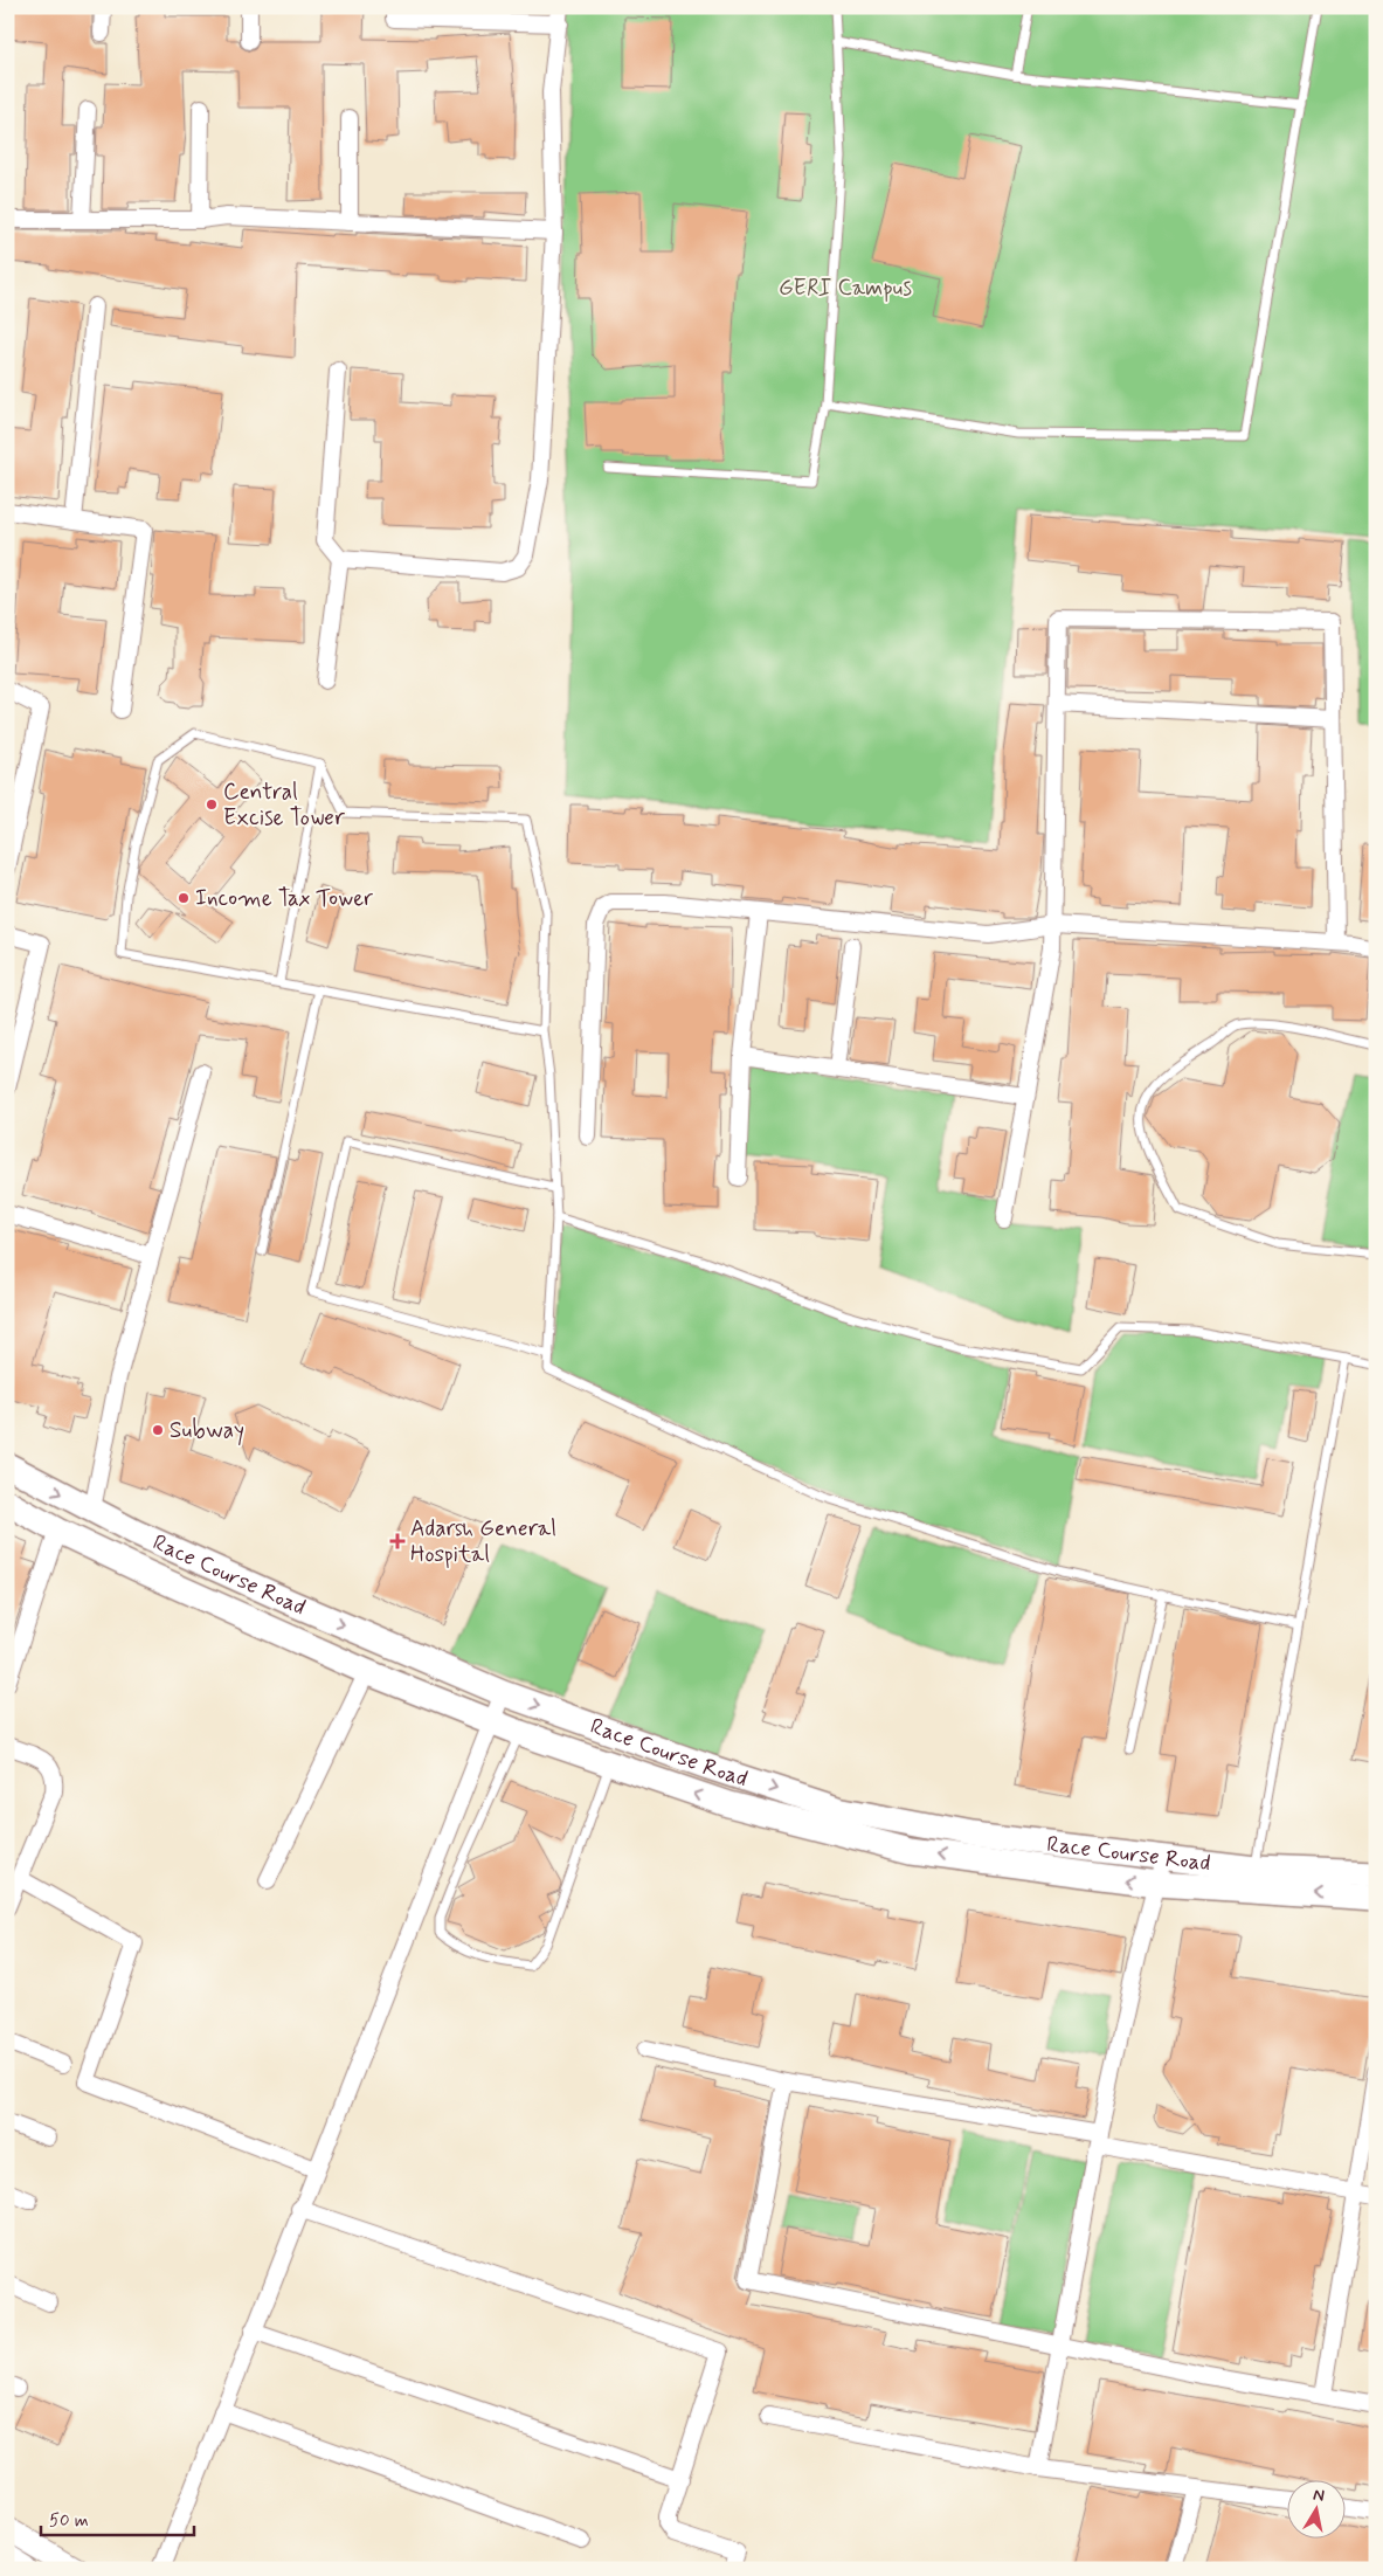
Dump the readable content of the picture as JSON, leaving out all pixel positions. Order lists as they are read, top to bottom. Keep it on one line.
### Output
{"streets":{"main road":["Race Course Road"]},"parks":["GERI Campus"],"places":{"other":["Central Excise Tower","Income Tax Tower","Subway"],"health":["Adarsh General Hospital"]},"scale_bar":"50 m","north":"top"}
